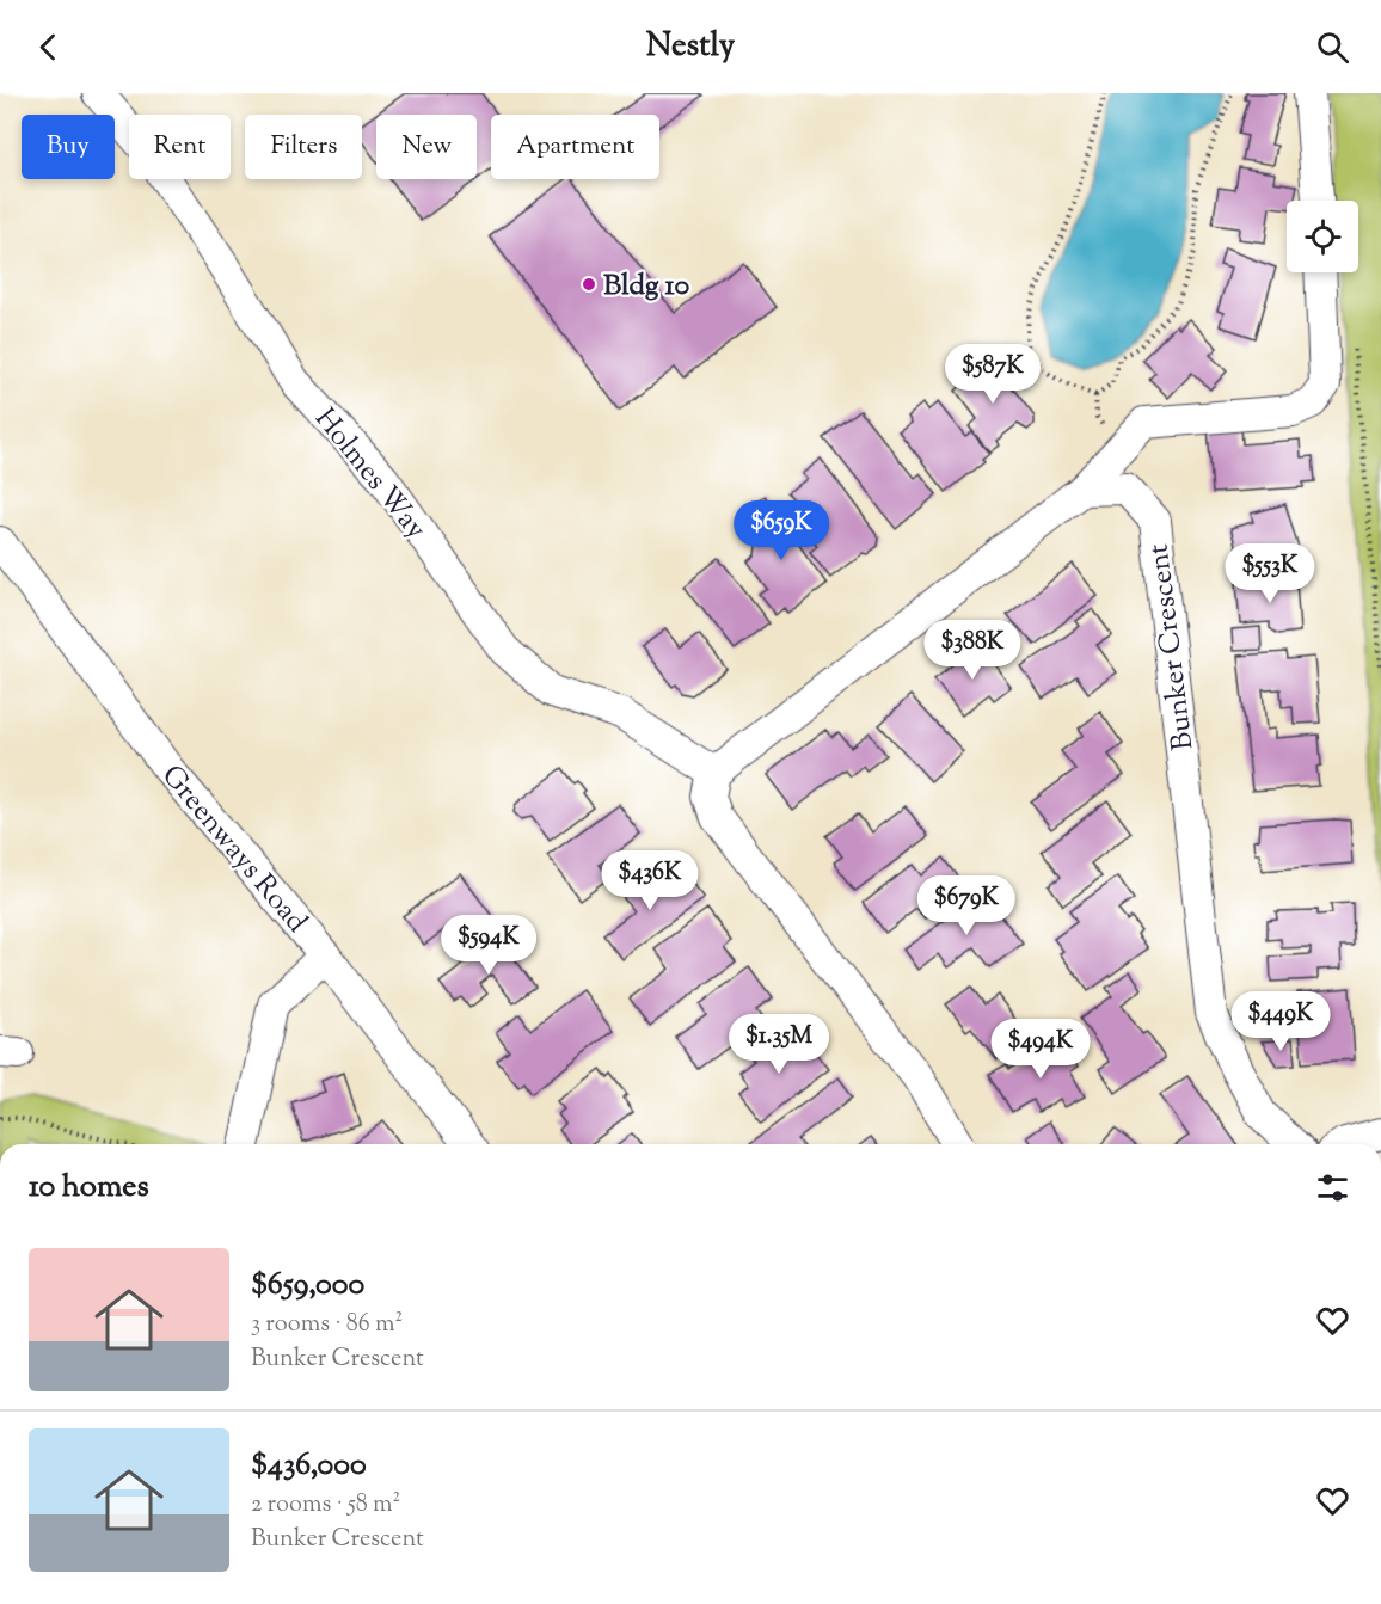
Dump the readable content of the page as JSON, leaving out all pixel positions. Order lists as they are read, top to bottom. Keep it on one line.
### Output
{"streets":{"street":["Holmes Way","Bunker Crescent","Greenways Road"]},"places":["Bldg 10"],"page":{"header":"Nestly","chip":["Buy","Rent","Filters","New","Apartment"],"price":["$587K","$659K","$553K","$388K","$436K","$679K","$594K","$449K","$1.35M","$494K"],"heading":"10 homes","list":[{"name":"$659,000","note":"3 rooms · 86 m² · Bunker Crescent"},{"name":"$436,000","note":"2 rooms · 58 m² · Bunker Crescent"}]}}
